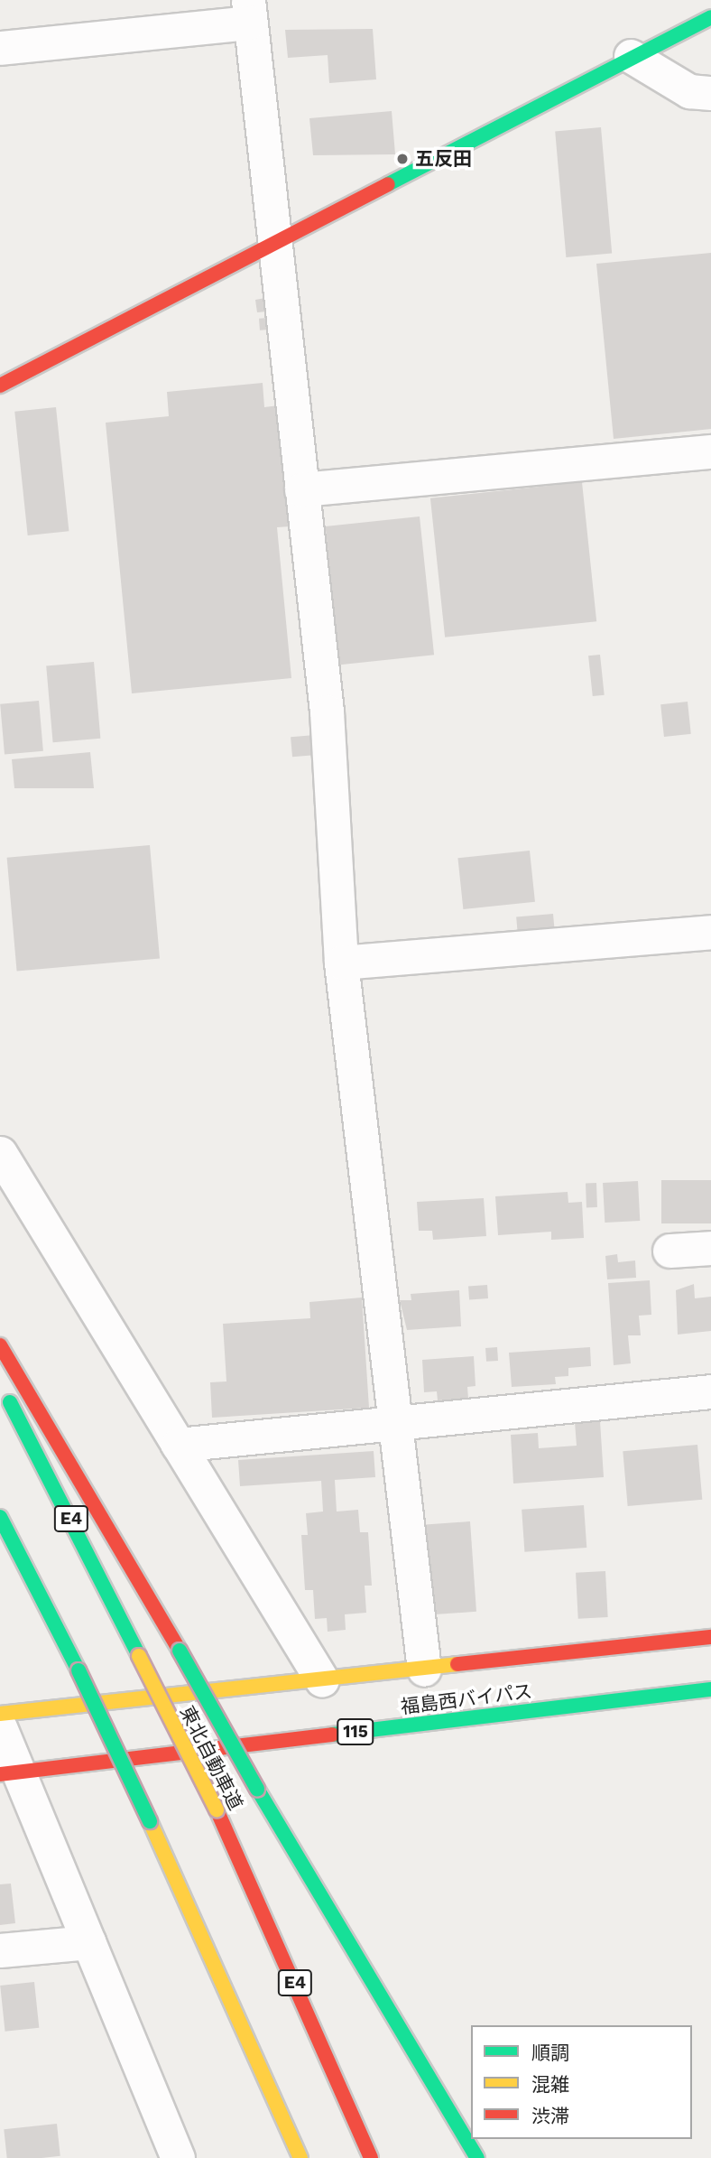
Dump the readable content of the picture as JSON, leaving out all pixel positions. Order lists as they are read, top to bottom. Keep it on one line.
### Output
{"streets":{"main road":["E4","福島西バイパス","115","東北自動車道"]},"places":["五反田"],"legend":["順調","混雑","渋滞"]}
